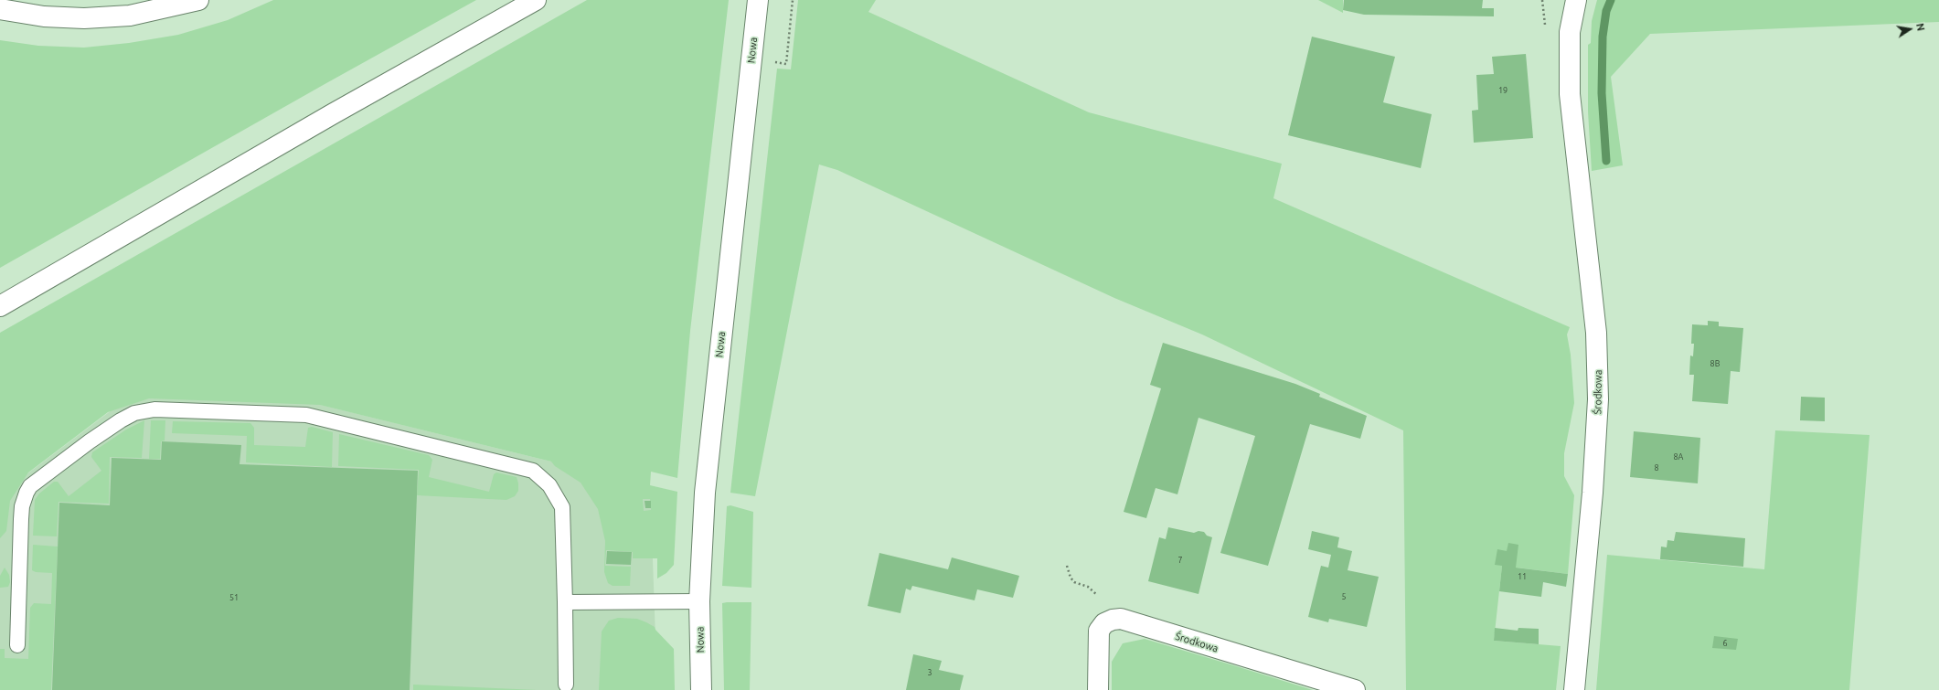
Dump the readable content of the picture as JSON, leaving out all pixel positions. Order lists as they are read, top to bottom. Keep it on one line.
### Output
{"streets":{"main road":["Nowa","Środkowa"]},"house_numbers":["19","8B","8A","8","7","11","5","51","6","3"],"north":"right"}
